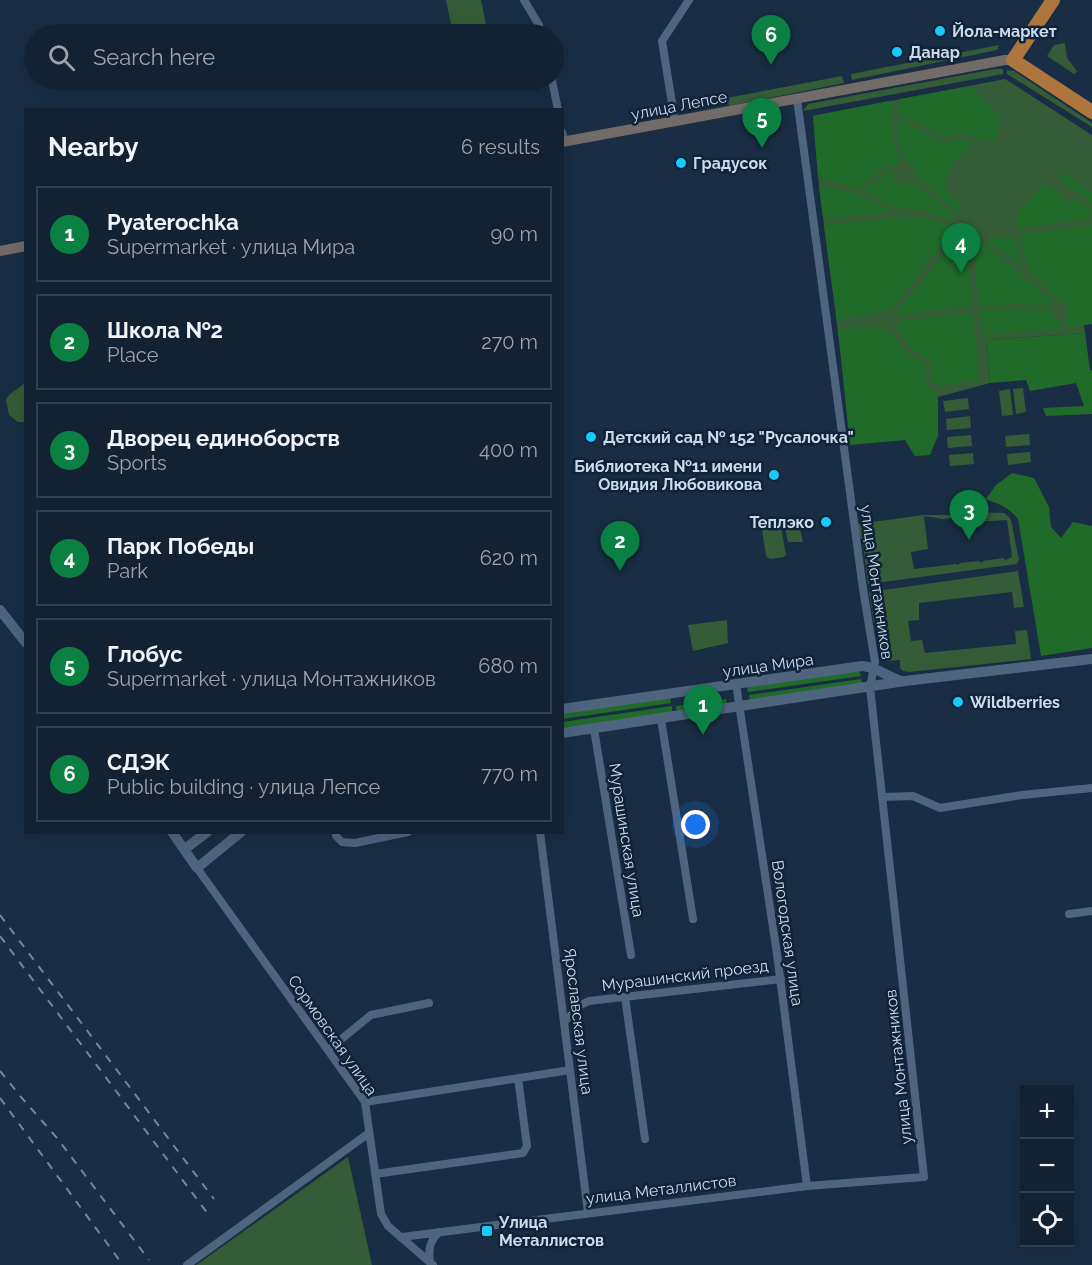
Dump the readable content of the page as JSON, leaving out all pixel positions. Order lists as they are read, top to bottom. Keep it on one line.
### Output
{"streets":{"main road":["улица Лепсе"],"street":["улица Монтажников","улица Мира","Мурашинская улица","Вологодская улица","Мурашинский проезд","Ярославская улица","Сормовская улица","улица Металлистов"]},"crossings":[["улица Лепсе","улица Монтажников"],["улица Монтажников","улица Мира"],["улица Монтажников","улица Металлистов"],["улица Мира","Мурашинская улица"],["улица Мира","Вологодская улица"],["Вологодская улица","Мурашинский проезд"],["Вологодская улица","улица Металлистов"],["Мурашинский проезд","Ярославская улица"],["Ярославская улица","улица Металлистов"],["Сормовская улица","улица Металлистов"]],"places":{"other":["Йола-маркет","Данар","Градусок","Детский сад № 152 \"Русалочка\"","Библиотека №11 имени Овидия Любовикова","Теплэко","Wildberries"],"transit":["Улица Металлистов"]},"page":{"pins":["6","5","4","3","2","1"],"search":"Search here","heading":["Nearby","6 results"],"list":[{"mark":"1","name":"Pyaterochka","note":"Supermarket · улица Мира","value":"90 m"},{"mark":"2","name":"Школа №2","note":"Place","value":"270 m"},{"mark":"3","name":"Дворец единоборств","note":"Sports","value":"400 m"},{"mark":"4","name":"Парк Победы","note":"Park","value":"620 m"},{"mark":"5","name":"Глобус","note":"Supermarket · улица Монтажников","value":"680 m"},{"mark":"6","name":"СДЭК","note":"Public building · улица Лепсе","value":"770 m"}],"map_buttons":["+","−"]}}
